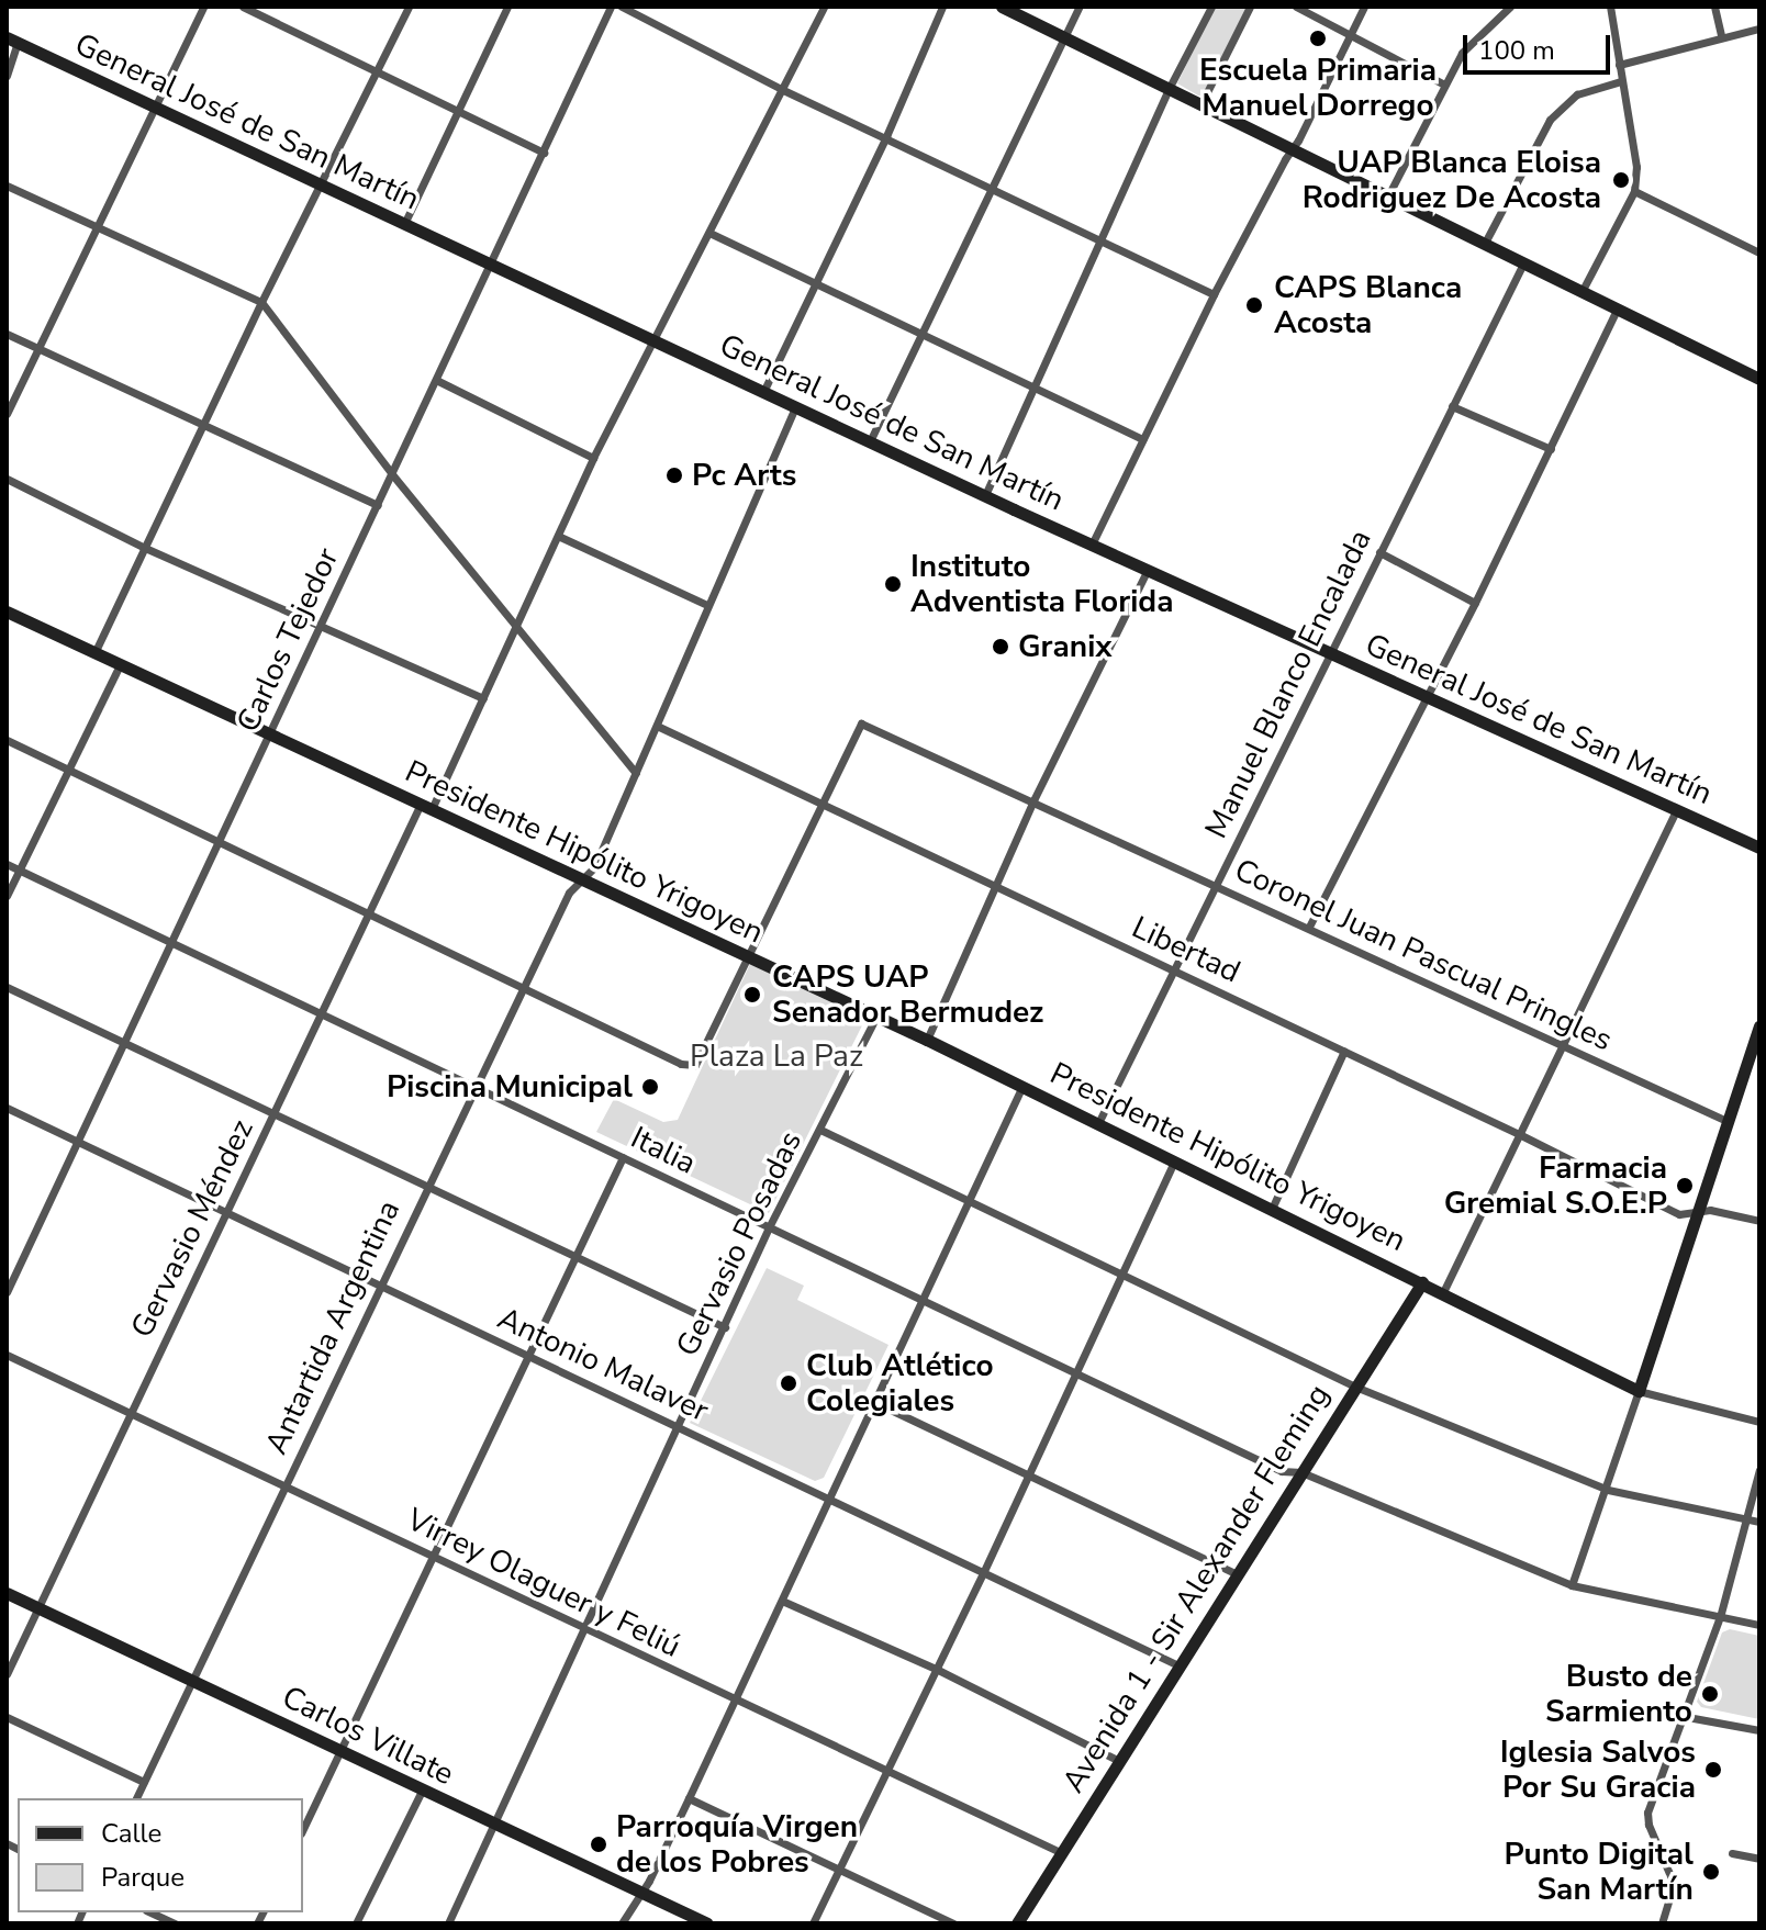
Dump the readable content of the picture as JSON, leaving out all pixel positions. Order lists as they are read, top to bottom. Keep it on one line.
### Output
{"streets":{"street":["General José de San Martín","Carlos Tejedor","Manuel Blanco Encalada","Presidente Hipólito Yrigoyen","Libertad","Coronel Juan Pascual Pringles","Italia","Gervasio Méndez","Gervasio Posadas","Antartida Argentina","Antonio Malaver","Virrey Olaguer y Feliú","Avenida 1 - Sir Alexander Fleming","Carlos Villate"]},"crossings":[["General José de San Martín","Carlos Tejedor"],["General José de San Martín","Manuel Blanco Encalada"],["General José de San Martín","Gervasio Méndez"],["General José de San Martín","Antartida Argentina"],["Carlos Tejedor","Presidente Hipólito Yrigoyen"],["Carlos Tejedor","Italia"],["Carlos Tejedor","Antonio Malaver"],["Manuel Blanco Encalada","Presidente Hipólito Yrigoyen"],["Manuel Blanco Encalada","Libertad"],["Manuel Blanco Encalada","Coronel Juan Pascual Pringles"],["Presidente Hipólito Yrigoyen","Gervasio Méndez"],["Presidente Hipólito Yrigoyen","Gervasio Posadas"],["Presidente Hipólito Yrigoyen","Antartida Argentina"],["Presidente Hipólito Yrigoyen","Avenida 1 - Sir Alexander Fleming"],["Libertad","Coronel Juan Pascual Pringles"],["Libertad","Antartida Argentina"],["Italia","Gervasio Méndez"],["Italia","Gervasio Posadas"],["Italia","Antartida Argentina"],["Italia","Avenida 1 - Sir Alexander Fleming"],["Gervasio Méndez","Antonio Malaver"],["Gervasio Méndez","Virrey Olaguer y Feliú"],["Gervasio Méndez","Carlos Villate"],["Gervasio Posadas","Antonio Malaver"],["Gervasio Posadas","Virrey Olaguer y Feliú"],["Gervasio Posadas","Carlos Villate"],["Antartida Argentina","Antonio Malaver"],["Antartida Argentina","Virrey Olaguer y Feliú"],["Antartida Argentina","Carlos Villate"],["Antonio Malaver","Avenida 1 - Sir Alexander Fleming"],["Virrey Olaguer y Feliú","Avenida 1 - Sir Alexander Fleming"]],"parks":["Plaza La Paz"],"places":["Escuela Primaria Manuel Dorrego","UAP Blanca Eloisa Rodriguez De Acosta","CAPS Blanca Acosta","Pc Arts","Instituto Adventista Florida","Granix","CAPS UAP Senador Bermudez","Piscina Municipal","Farmacia Gremial S.O.E.P","Club Atlético Colegiales","Busto de Sarmiento","Iglesia Salvos Por Su Gracia","Parroquía Virgen de los Pobres","Punto Digital San Martín"],"legend":["Calle","Parque"],"scale_bar":"100 m"}
